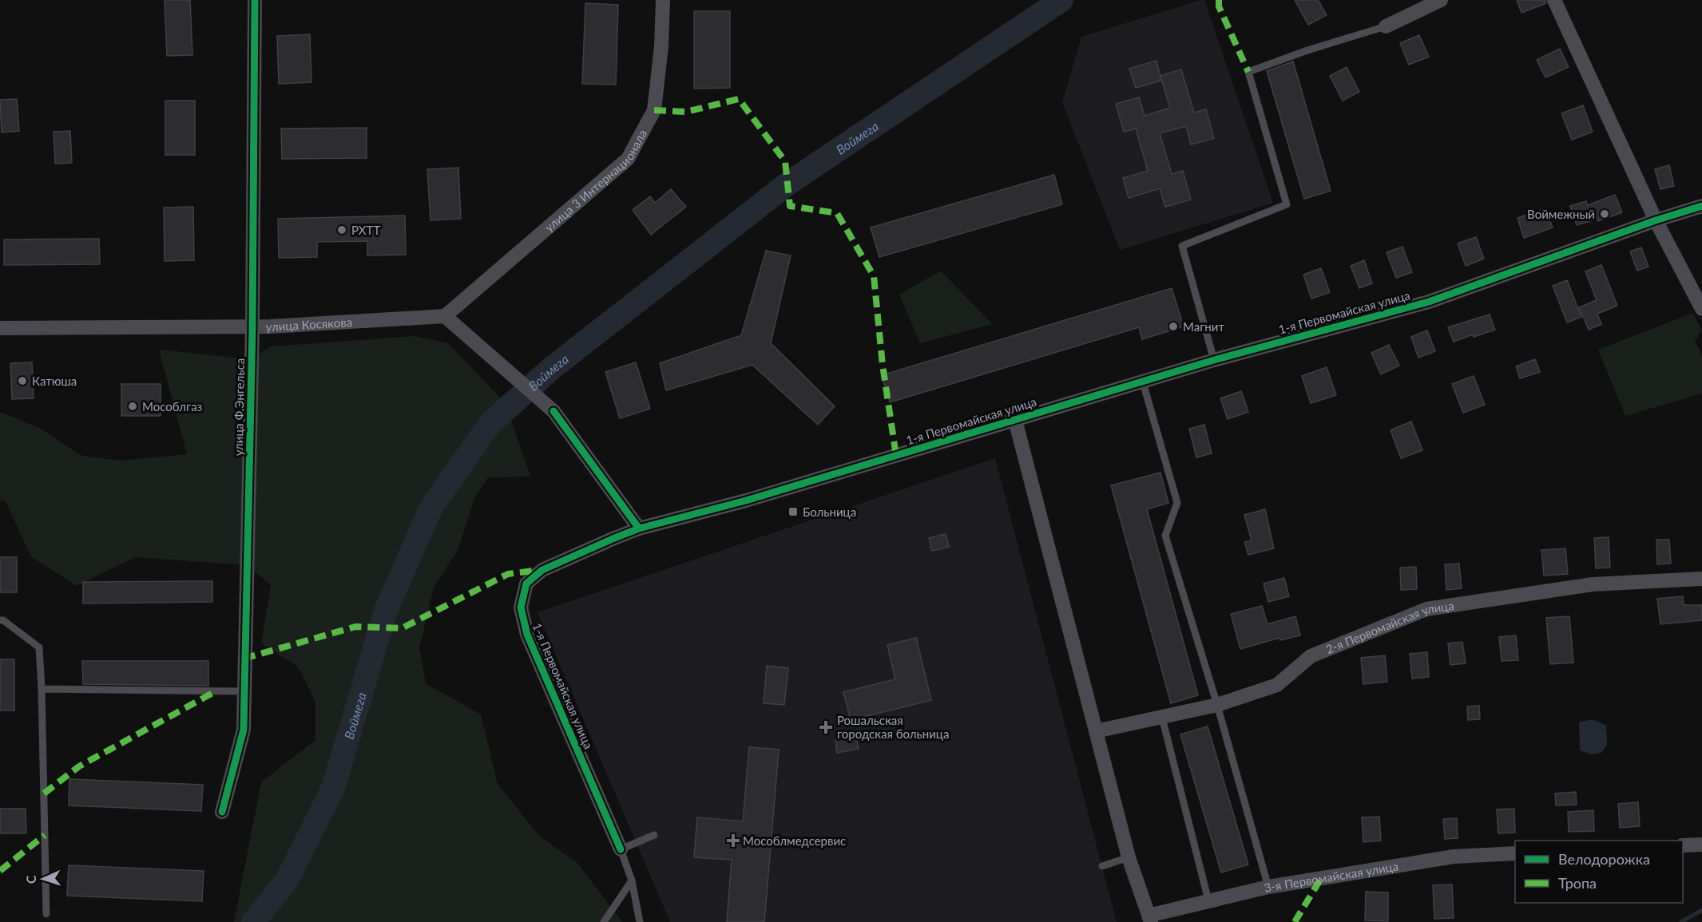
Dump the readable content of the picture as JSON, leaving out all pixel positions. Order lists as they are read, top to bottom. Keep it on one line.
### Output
{"streets":{"street":["улица 3 Интернационала","1-я Первомайская улица","улица Косякова","улица Ф.Энгельса","2-я Первомайская улица","3-я Первомайская улица"]},"crossings":[["улица 3 Интернационала","улица Косякова"],["улица Косякова","улица Ф.Энгельса"]],"water":["Воймега"],"places":{"other":["Воймежный","РХТТ","Магнит","Катюша","Мособлгаз"],"transit":["Больница"],"health":["Рошальская городская больница","Мособлмедсервис"]},"legend":["Велодорожка","Тропа"],"north":"left"}
